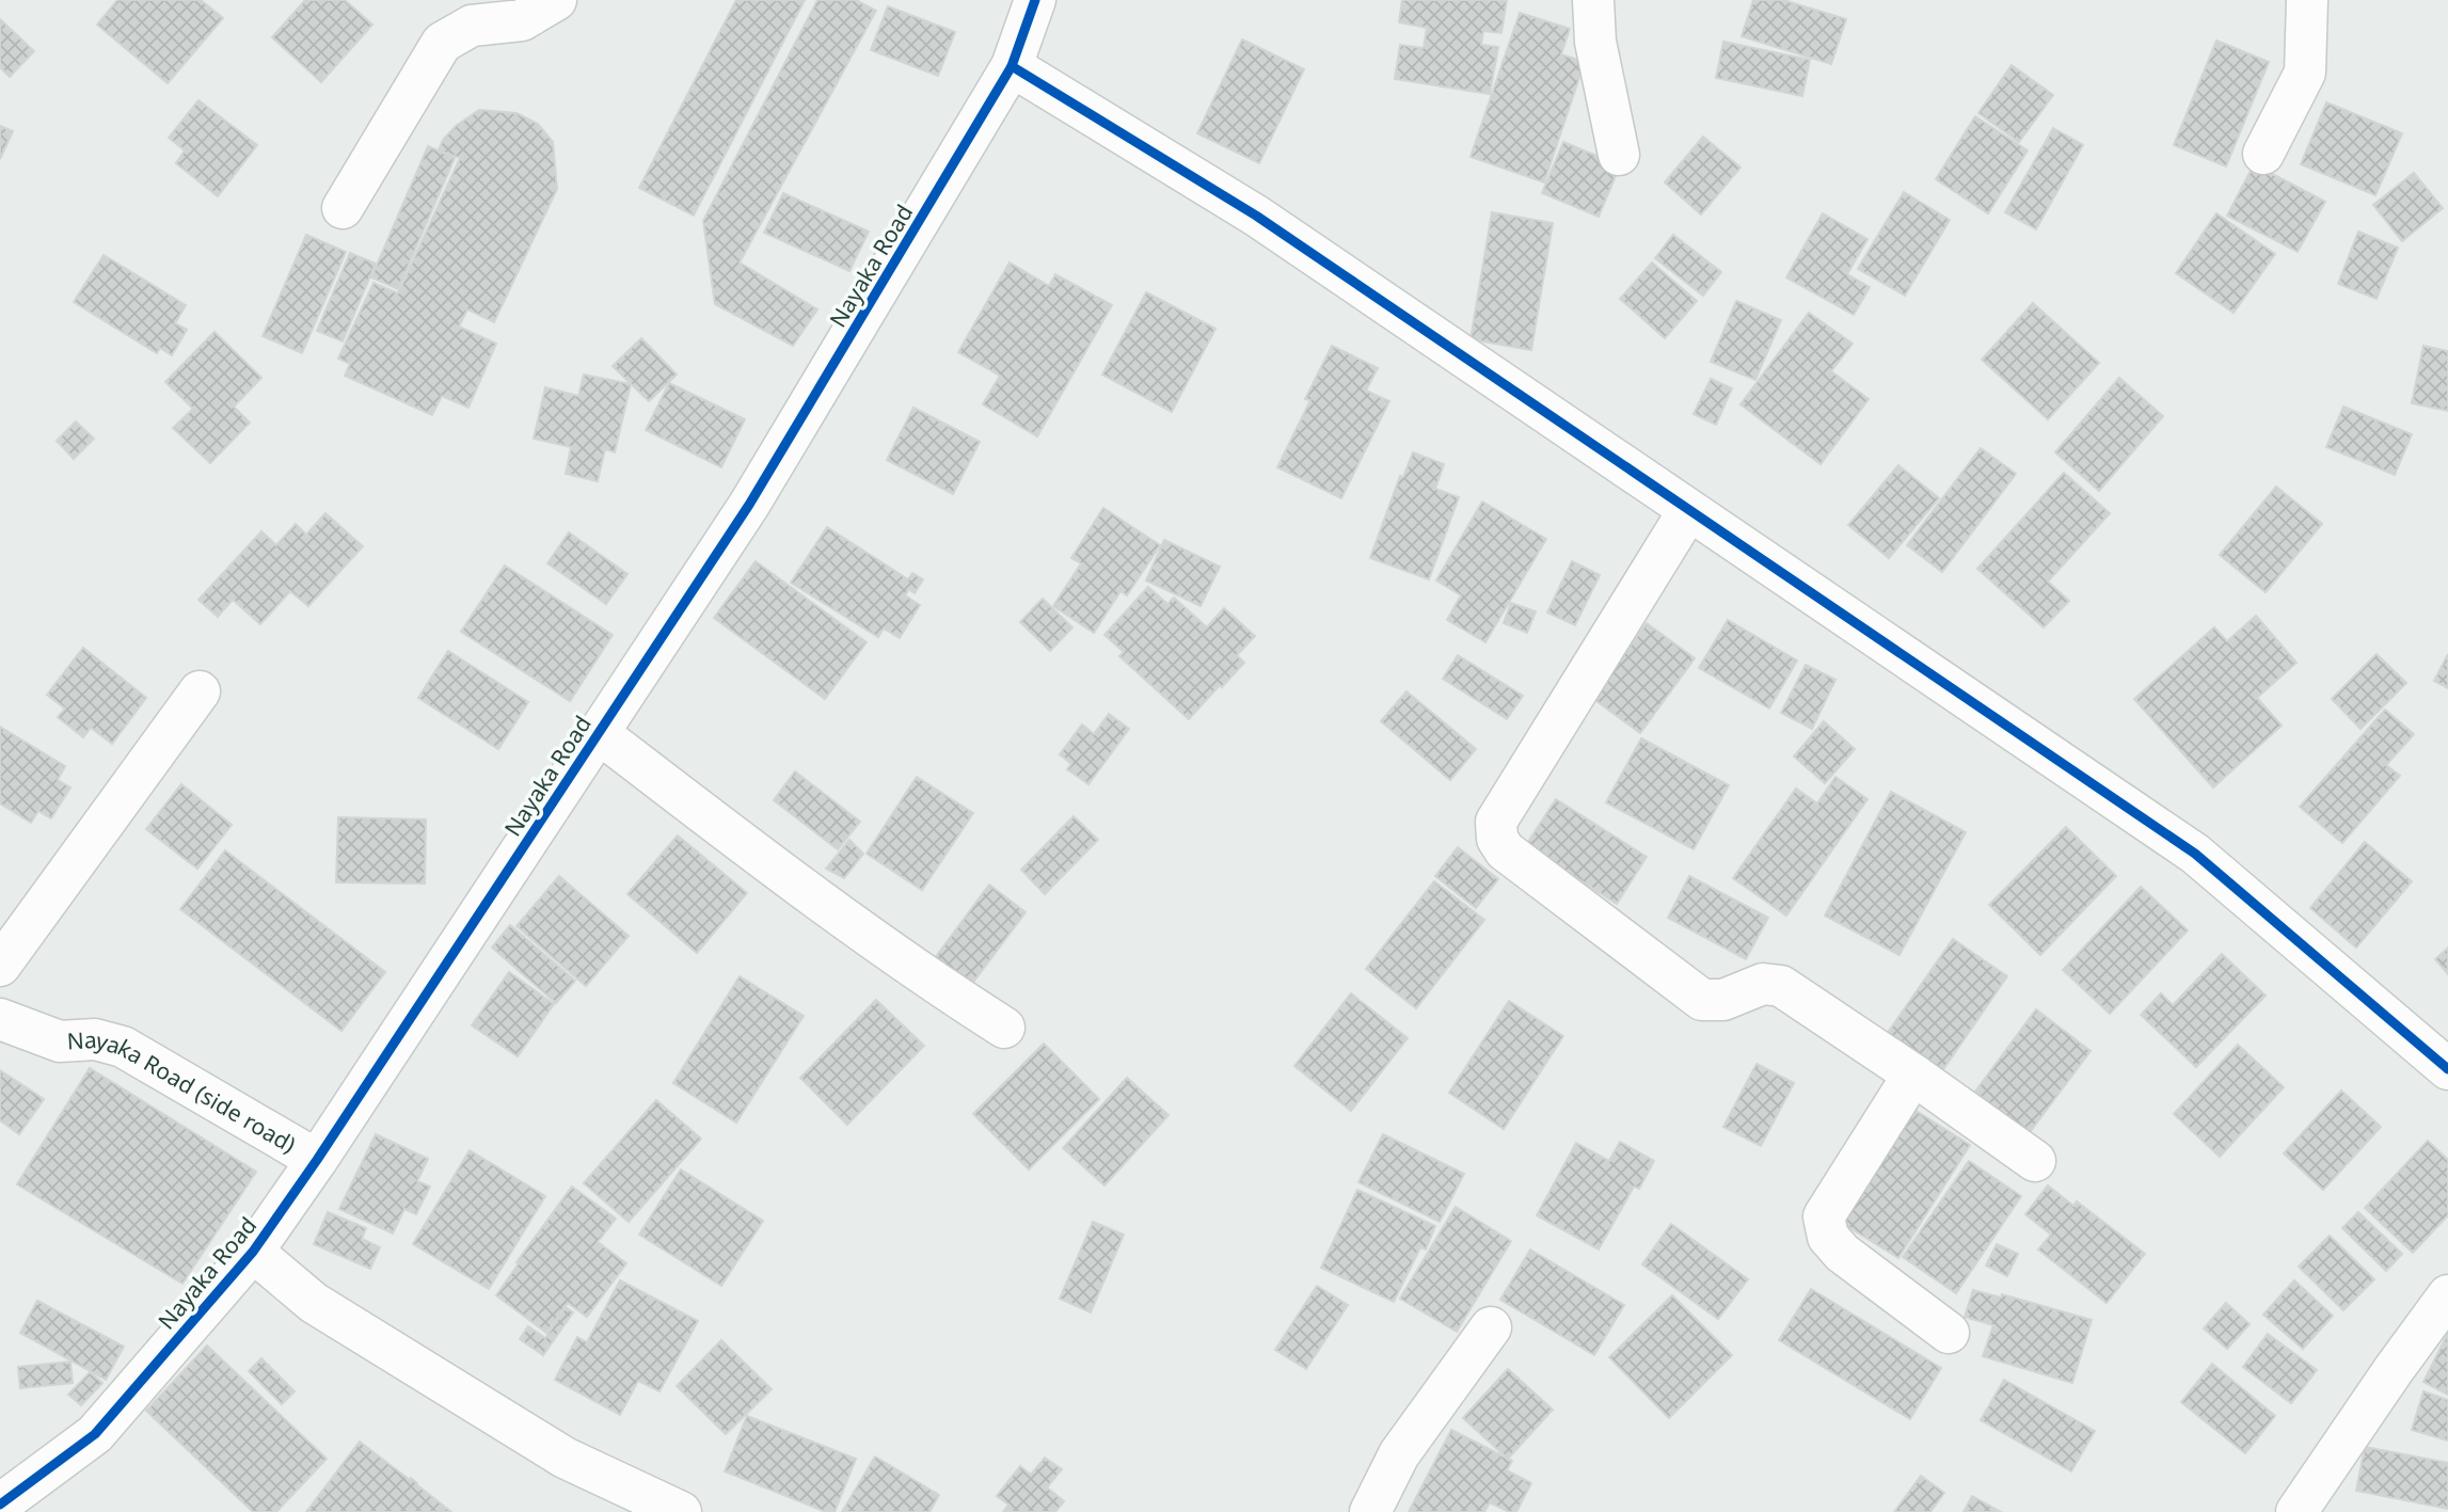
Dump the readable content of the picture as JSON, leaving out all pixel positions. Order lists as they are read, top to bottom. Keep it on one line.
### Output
{"streets":{"street":["Nayaka Road","Nayaka Road (side road)"]},"crossings":[["Nayaka Road","Nayaka Road (side road)"]]}
